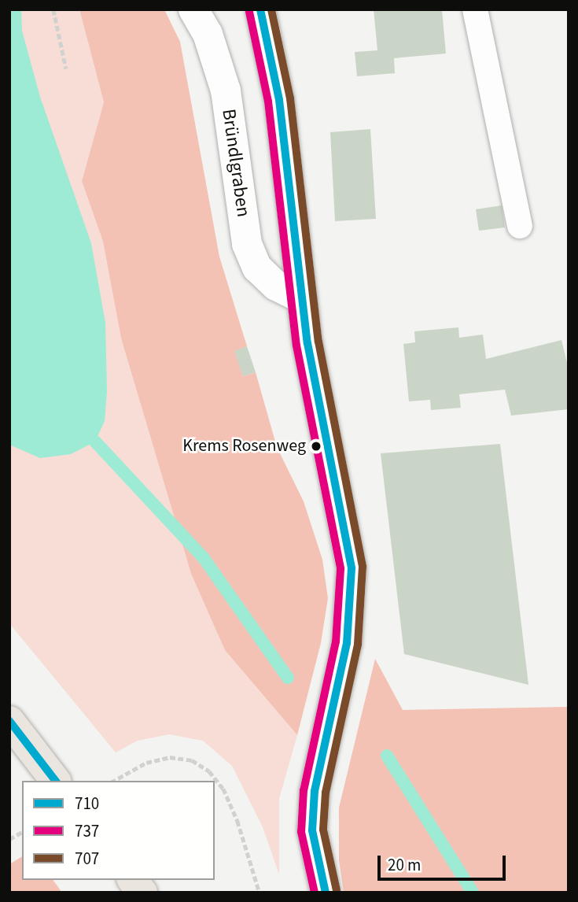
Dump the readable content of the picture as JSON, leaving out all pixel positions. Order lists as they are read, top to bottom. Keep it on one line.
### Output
{"streets":{"street":["Bründlgraben"]},"places":["Krems Rosenweg"],"lines":["transit line 710","transit line 707","transit line 737"],"legend":["710","737","707"],"scale_bar":"20 m"}
